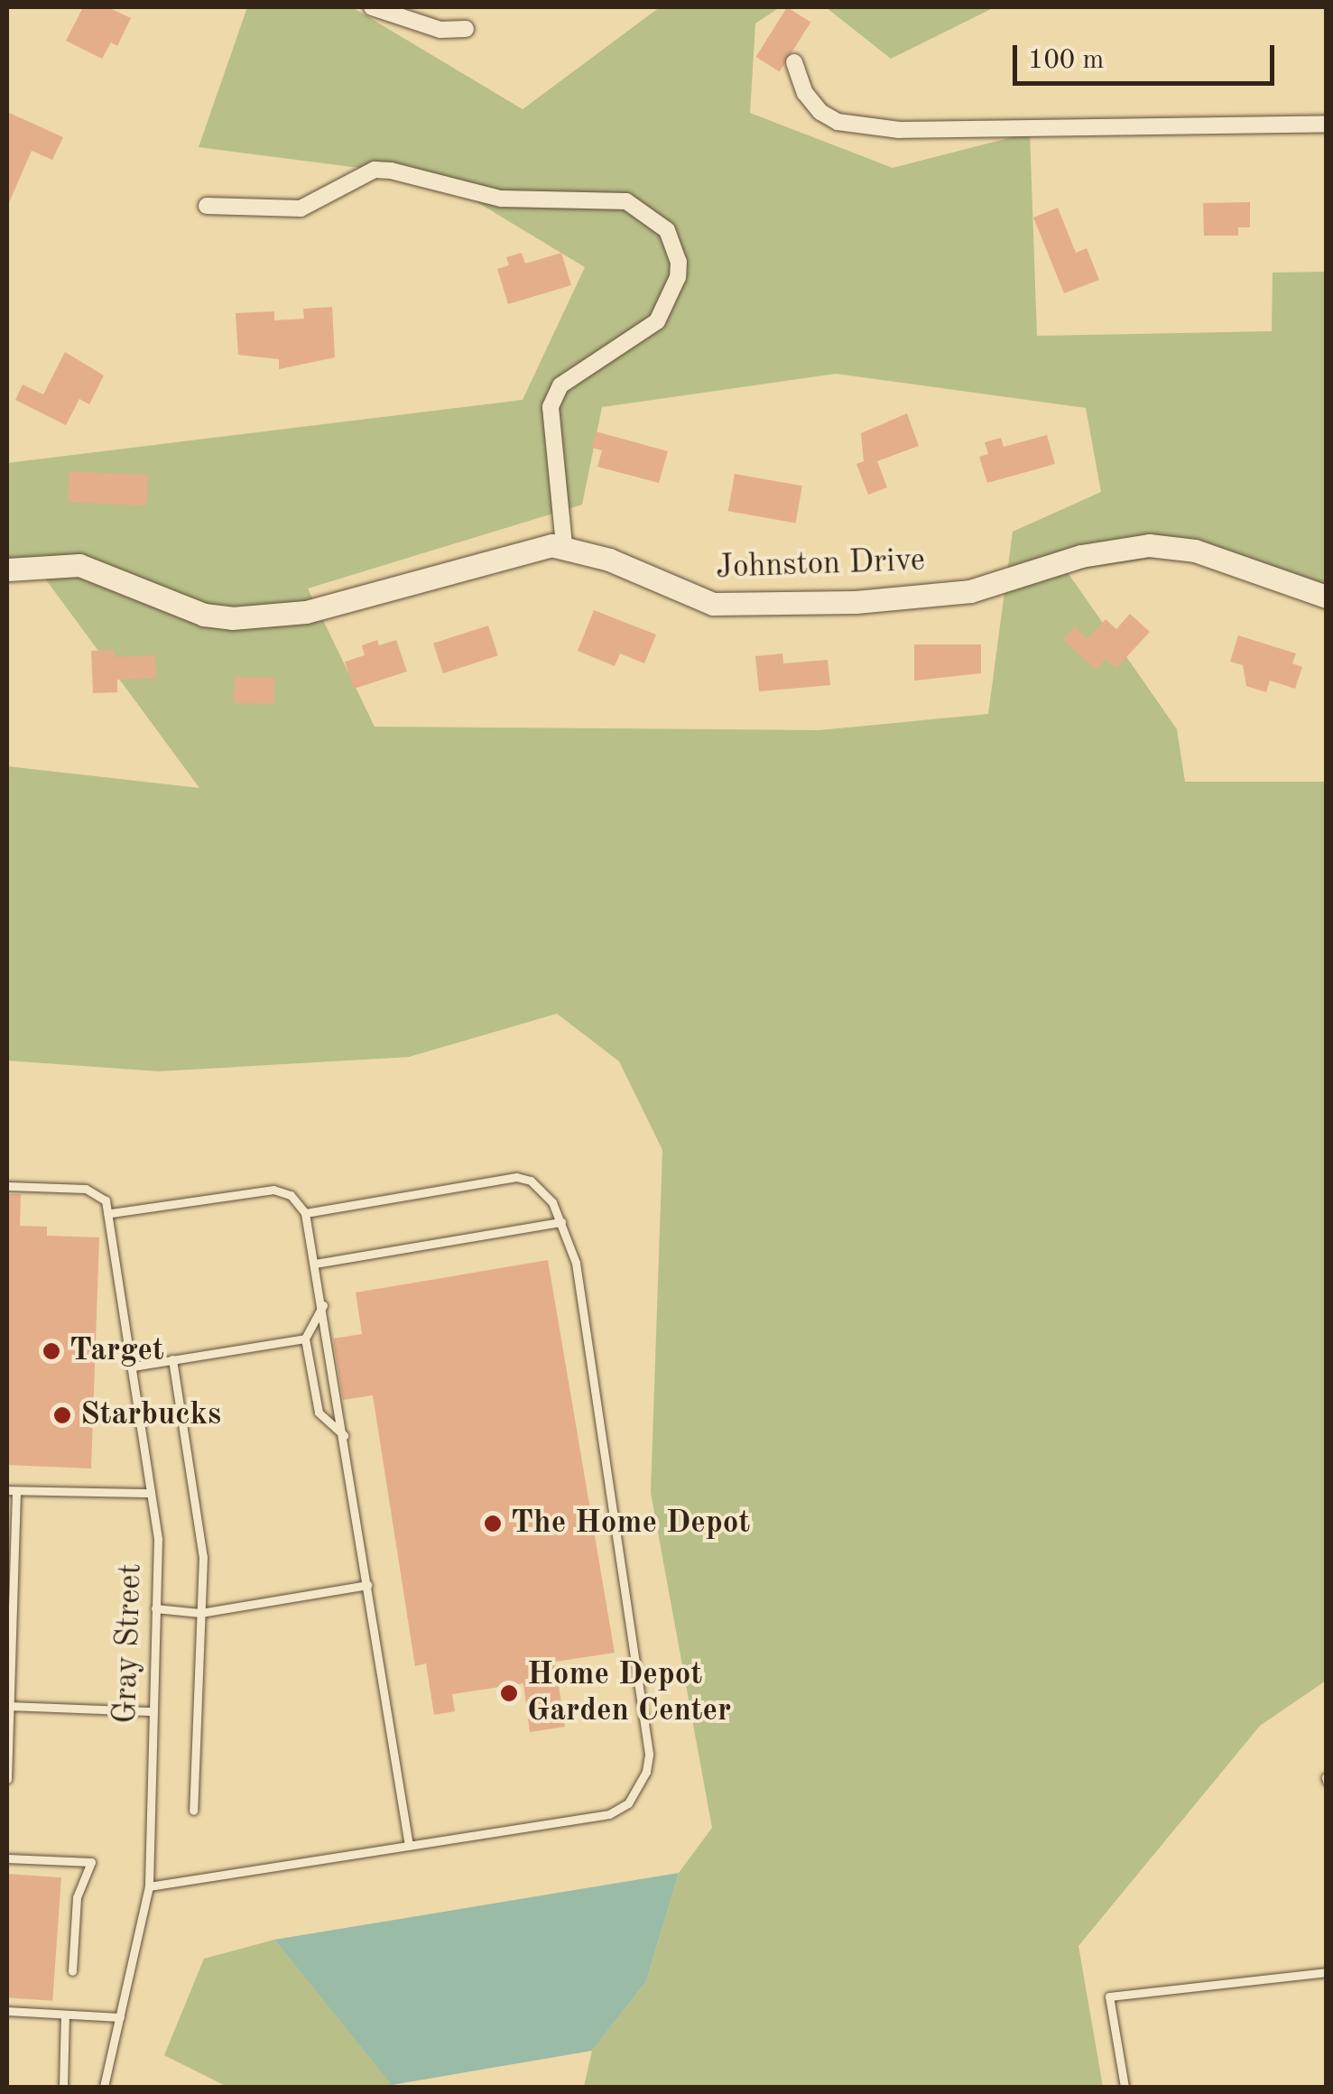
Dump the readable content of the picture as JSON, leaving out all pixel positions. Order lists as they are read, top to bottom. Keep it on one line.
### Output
{"streets":{"street":["Johnston Drive"],"lane":["Gray Street"]},"places":["Target","Starbucks","The Home Depot","Home Depot Garden Center"],"scale_bar":"100 m"}
